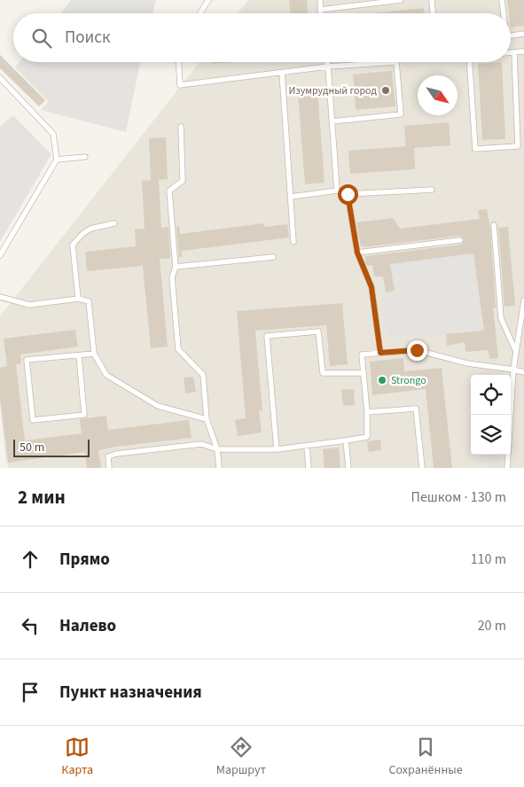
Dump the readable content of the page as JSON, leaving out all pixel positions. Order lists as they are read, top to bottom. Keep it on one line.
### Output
{"places":["Изумрудный город","Strongo"],"scale_bar":"50 m","north":"bottom right","page":{"search":"Поиск","scale":"50 m","heading":["2 мин","Пешком · 130 m"],"list":[["Прямо","110 m"],["Налево","20 m"],"Пункт назначения"],"nav":["Карта","Маршрут","Сохранённые"]}}
